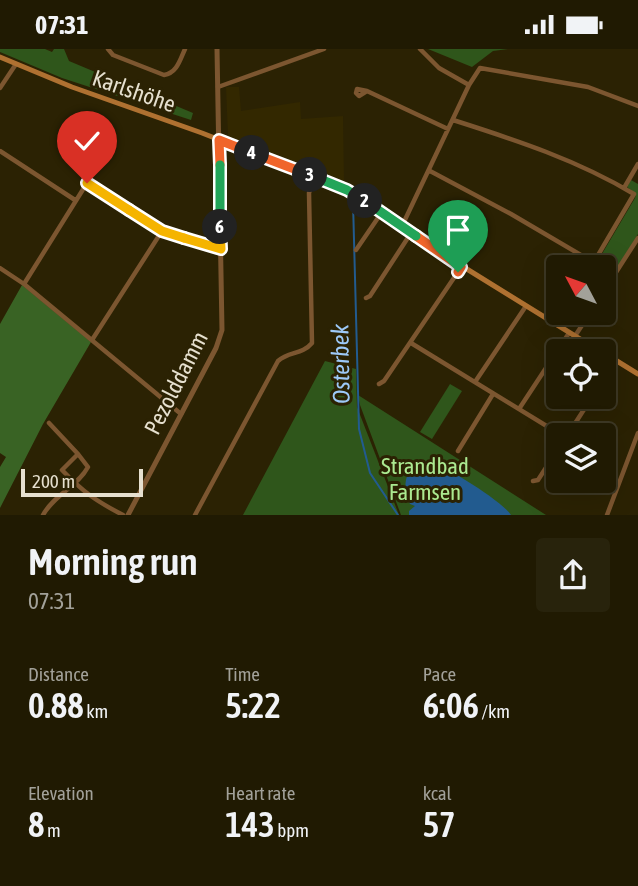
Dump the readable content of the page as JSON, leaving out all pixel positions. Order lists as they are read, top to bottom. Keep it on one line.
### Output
{"streets":{"main road":["Karlshöhe"],"street":["Pezolddamm"]},"crossings":[["Karlshöhe","Pezolddamm"]],"water":["Osterbek"],"parks":["Strandbad Farmsen"],"scale_bar":"200 m","north":"top left","page":{"status":"07:31","pins":["4","3","2","6"],"scale":"200 m","heading":["Morning run","07:31"],"stats":[["Distance","0.88 km"],["Time","5:22"],["Pace","6:06 /km"],["Elevation","8 m"],["Heart rate","143 bpm"],["kcal","57"]]}}
